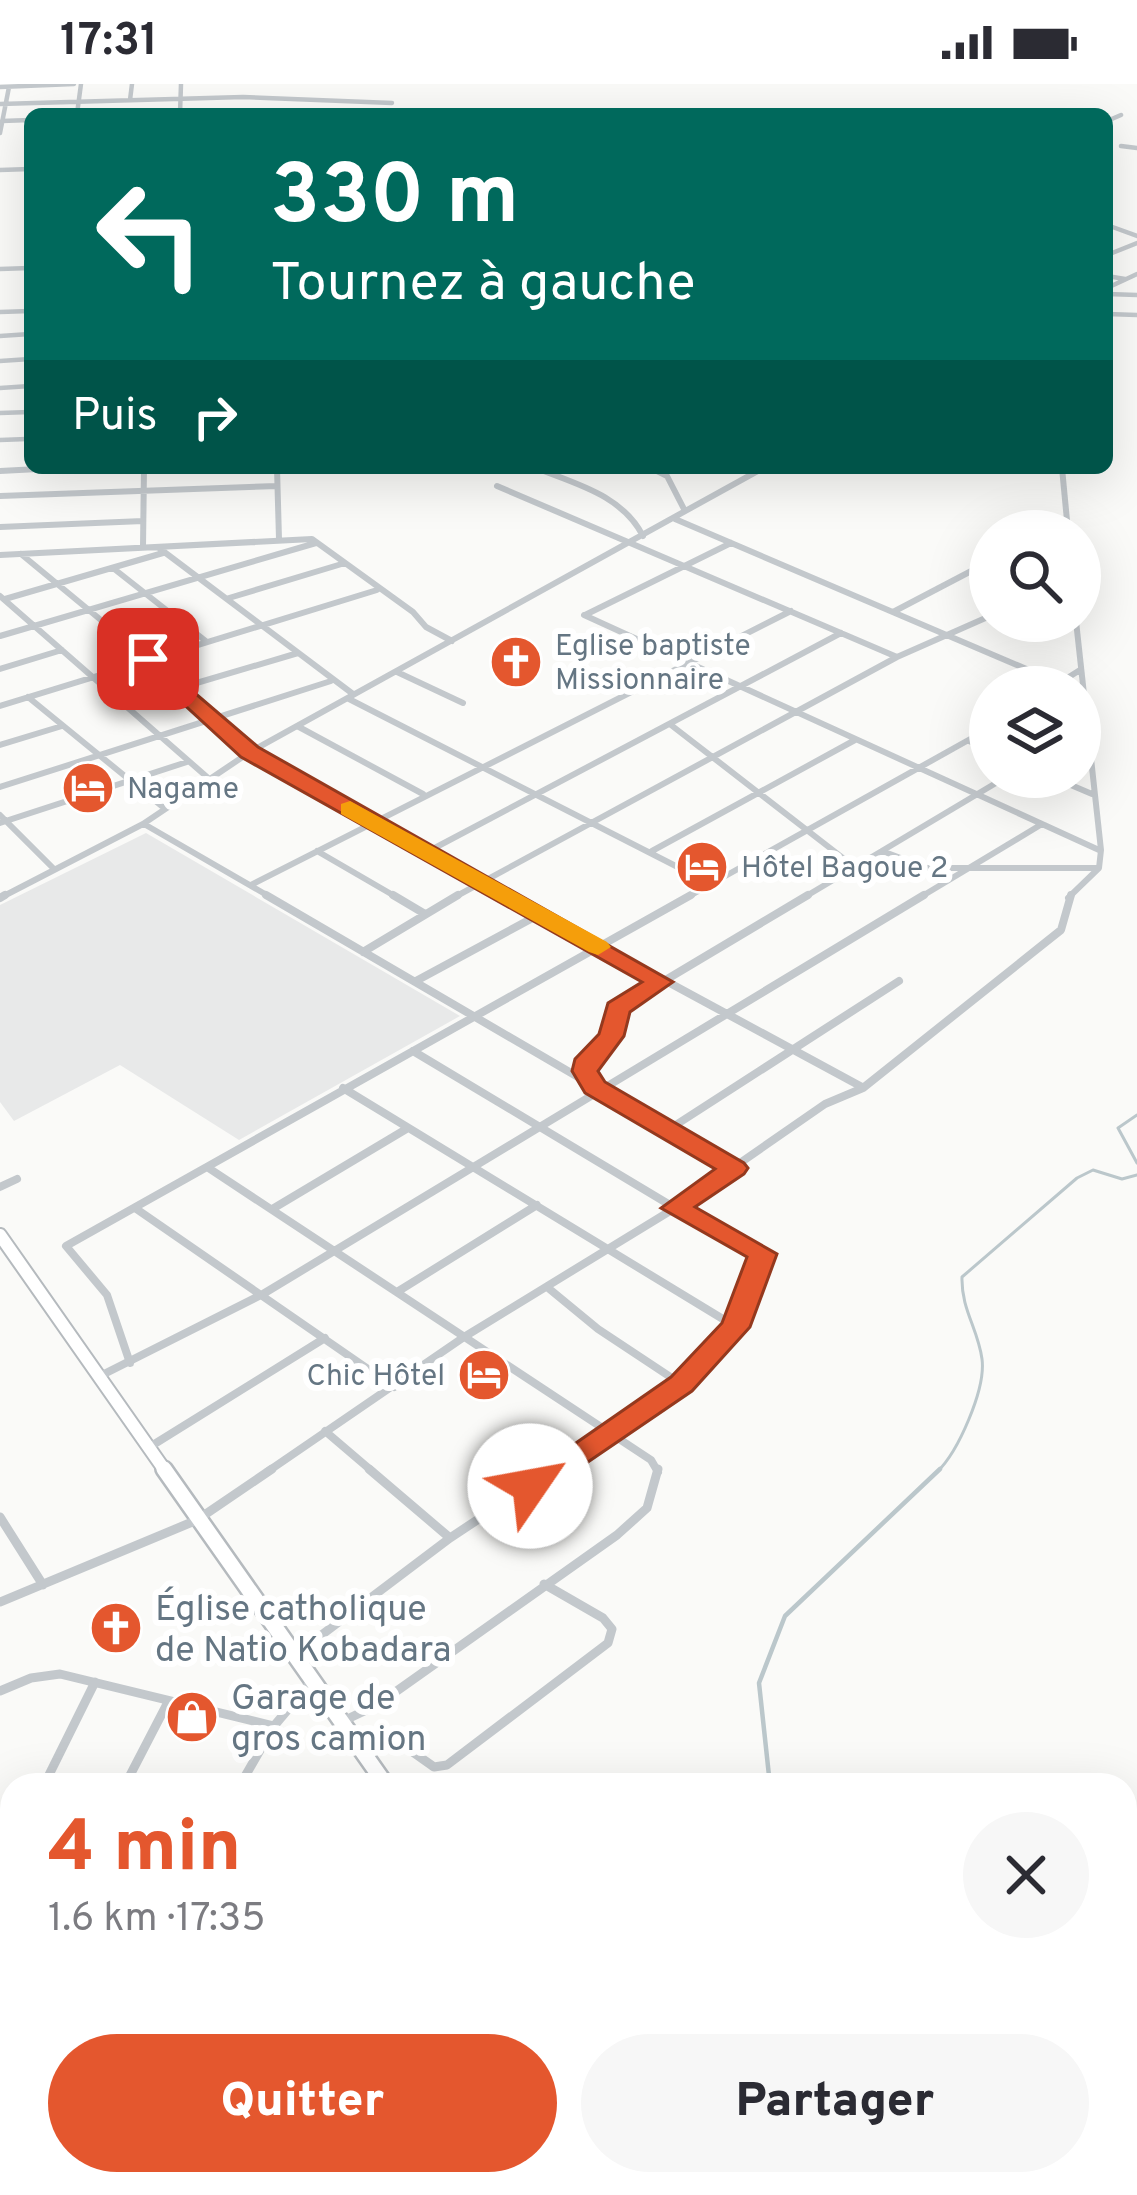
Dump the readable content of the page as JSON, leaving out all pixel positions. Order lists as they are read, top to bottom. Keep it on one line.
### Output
{"places":{"church":["Eglise baptiste Missionnaire","Église catholique de Natio Kobadara"],"hotel":["Nagame","Hôtel Bagoue 2","Chic Hôtel"],"shop":["Garage de gros camion"]},"page":{"status":"17:31","turn":["330 m","Tournez à gauche"],"then":"Puis","heading":["4 min","1.6 km · 17:35"],"buttons":["Quitter","Partager"]}}
